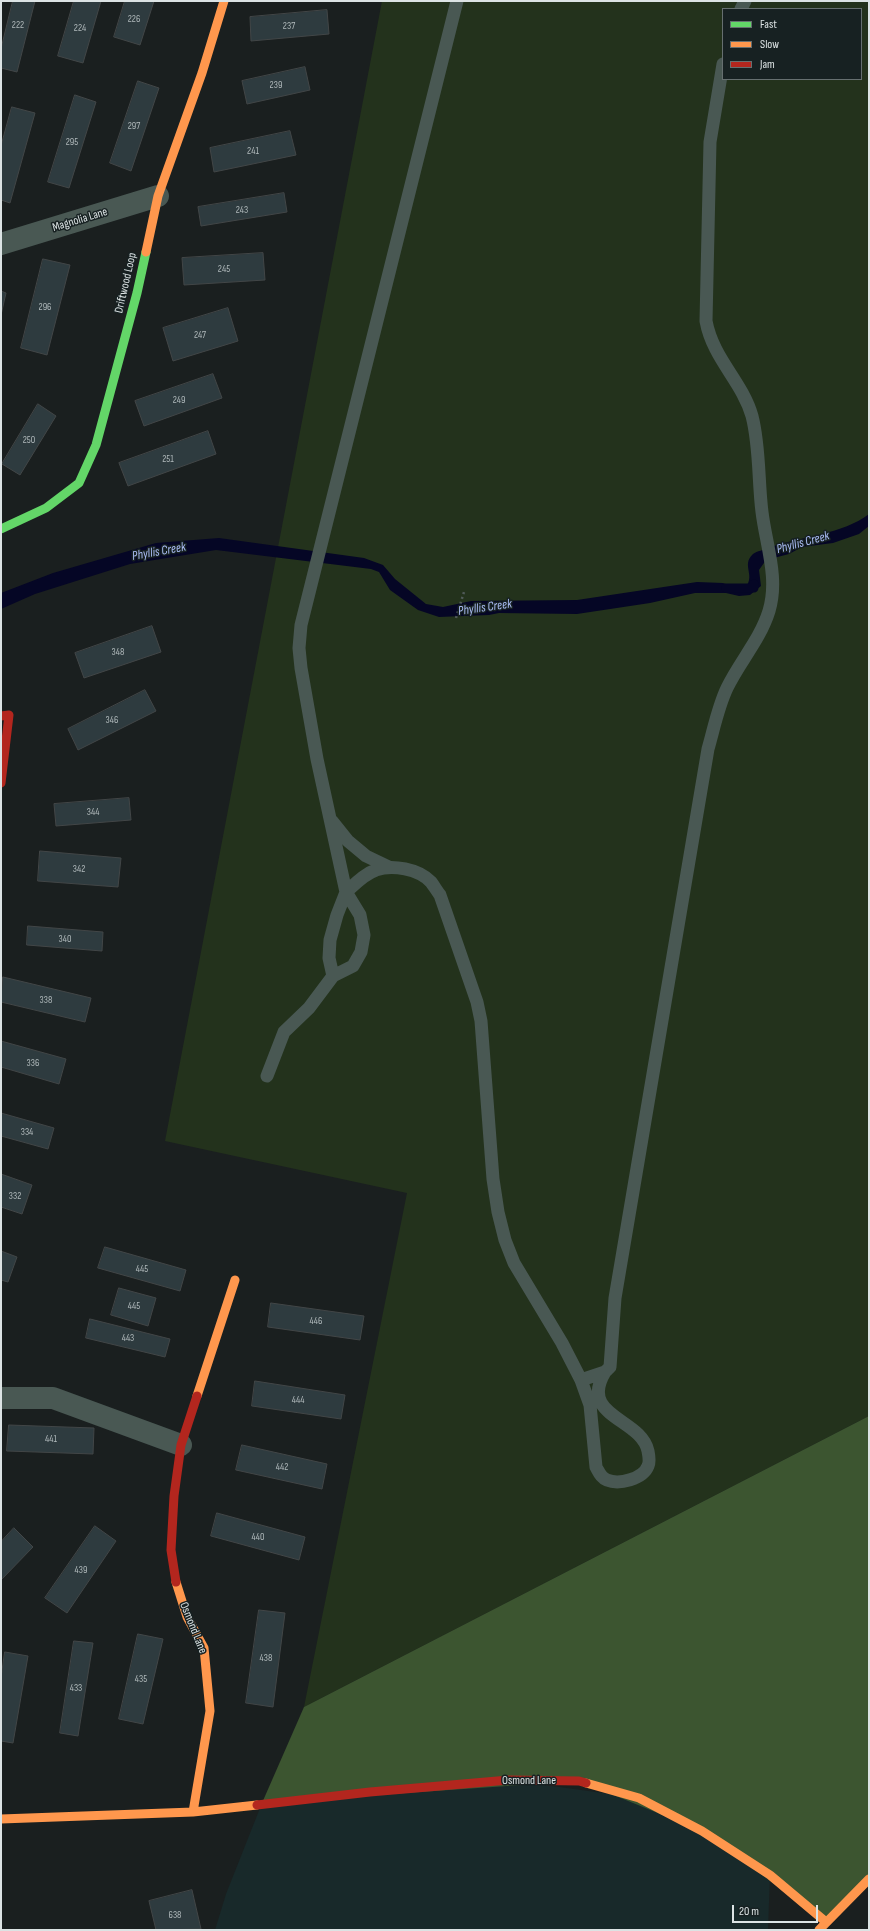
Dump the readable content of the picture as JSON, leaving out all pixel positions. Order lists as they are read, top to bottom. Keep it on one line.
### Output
{"streets":{"street":["Magnolia Lane","Driftwood Loop","Osmond Lane"]},"crossings":[["Magnolia Lane","Driftwood Loop"]],"water":["Phyllis Creek"],"house_numbers":["226","222","237","224","239","297","295","241","243","245","296","247","249","250","251","348","346","344","342","340","338","336","334","332","445","445","446","443","444","441","442","440","439","438","435","433","638"],"legend":["Fast","Slow","Jam"],"scale_bar":"20 m"}
